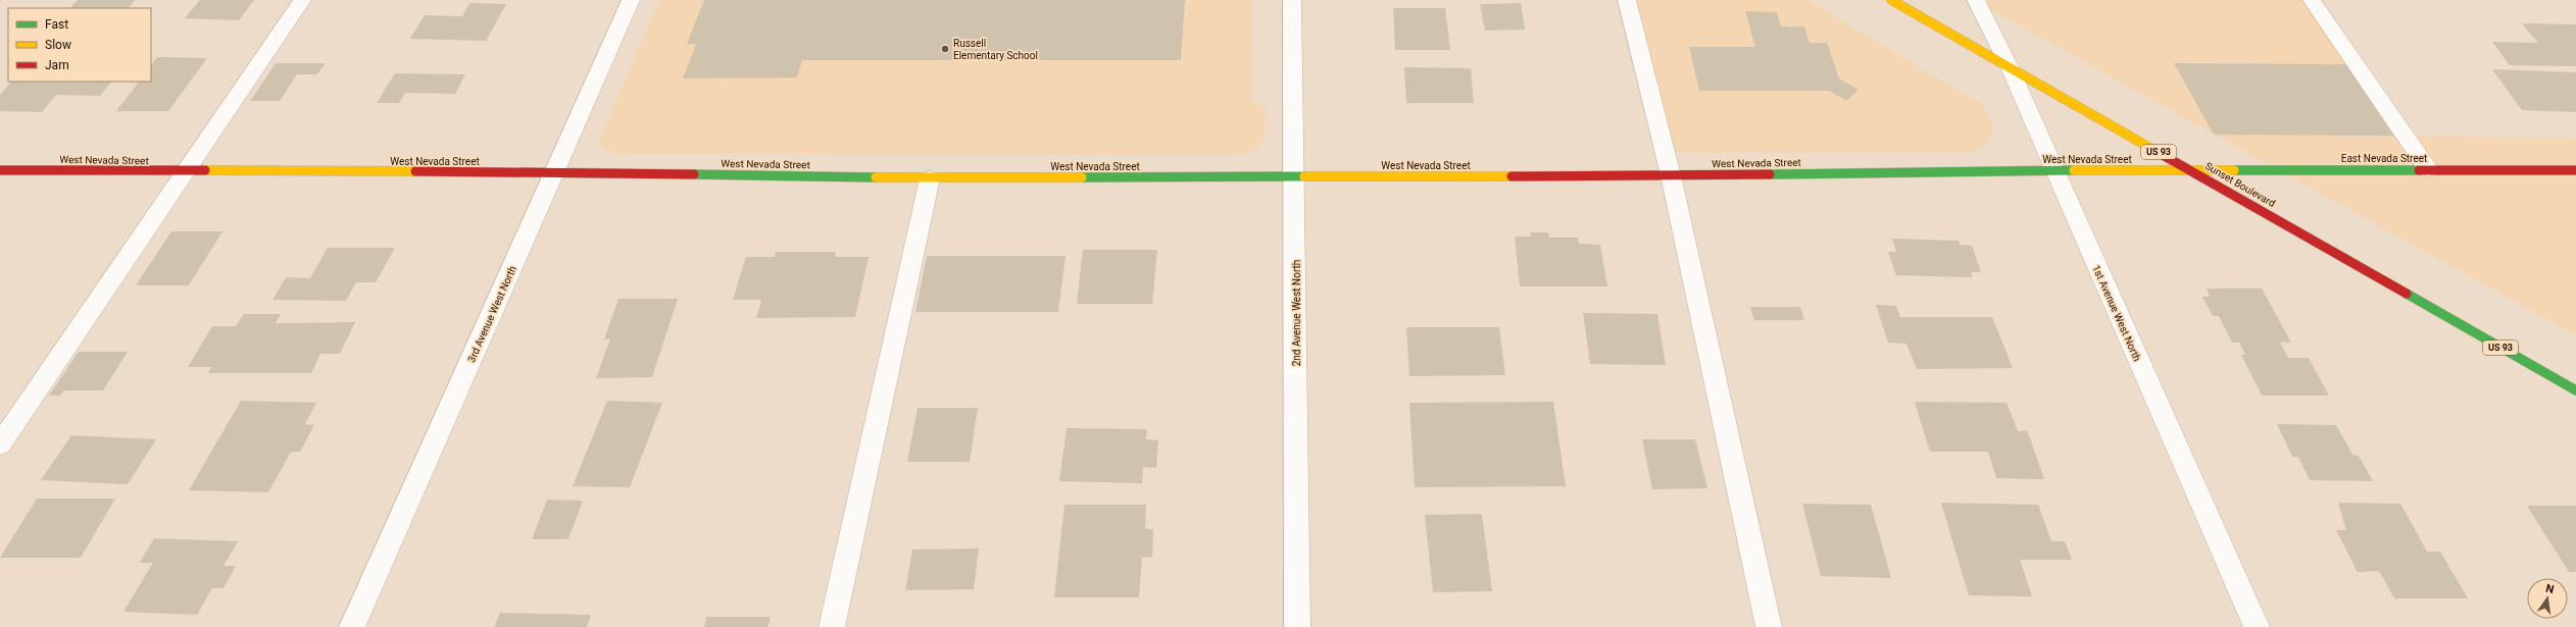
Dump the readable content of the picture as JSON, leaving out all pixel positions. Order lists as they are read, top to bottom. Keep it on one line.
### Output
{"streets":{"street":["US 93","East Nevada Street","West Nevada Street","Sunset Boulevard","2nd Avenue West North","1st Avenue West North","3rd Avenue West North"]},"crossings":[["East Nevada Street","West Nevada Street"],["East Nevada Street","Sunset Boulevard"],["West Nevada Street","Sunset Boulevard"],["West Nevada Street","2nd Avenue West North"],["West Nevada Street","1st Avenue West North"],["West Nevada Street","3rd Avenue West North"],["Sunset Boulevard","1st Avenue West North"]],"places":["Russell Elementary School"],"legend":["Fast","Slow","Jam"],"north":"top"}
